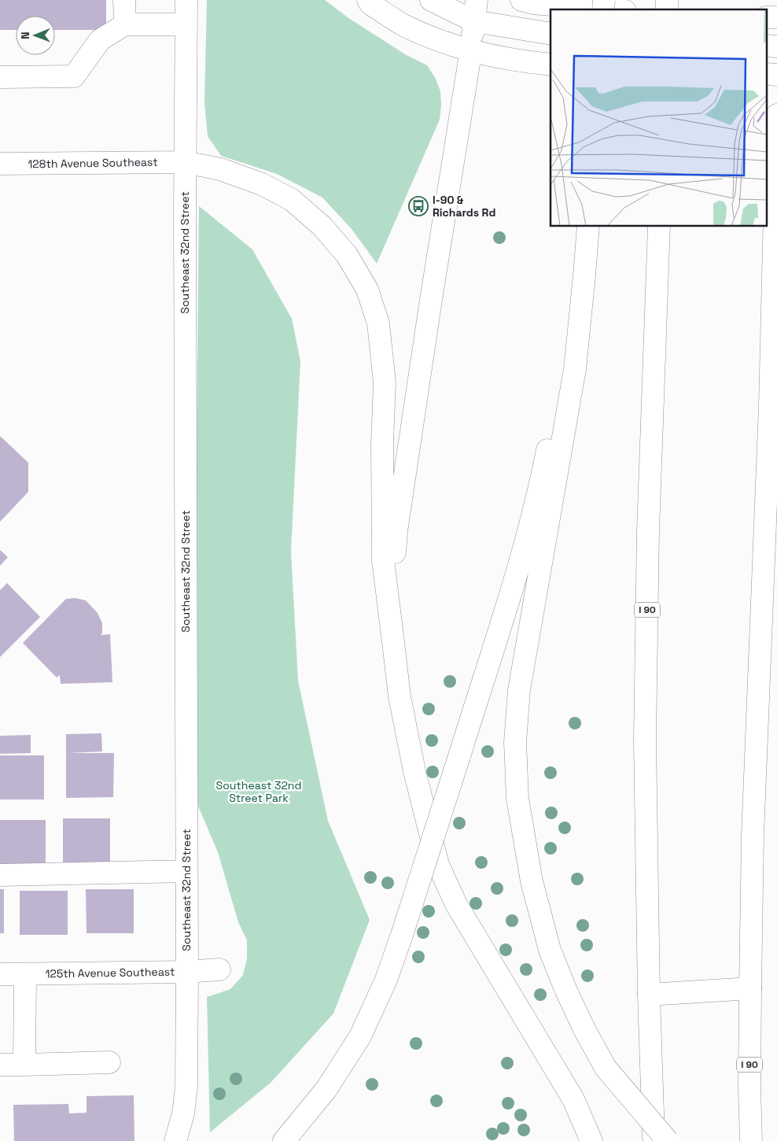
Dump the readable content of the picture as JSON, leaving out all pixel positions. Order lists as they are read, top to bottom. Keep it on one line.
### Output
{"streets":{"main road":["128th Avenue Southeast","Southeast 32nd Street","I 90","125th Avenue Southeast"]},"crossings":[["128th Avenue Southeast","Southeast 32nd Street"],["Southeast 32nd Street","125th Avenue Southeast"]],"parks":["Southeast 32nd Street Park"],"places":{"bus stop":["I-90 & Richards Rd"]},"north":"left"}
